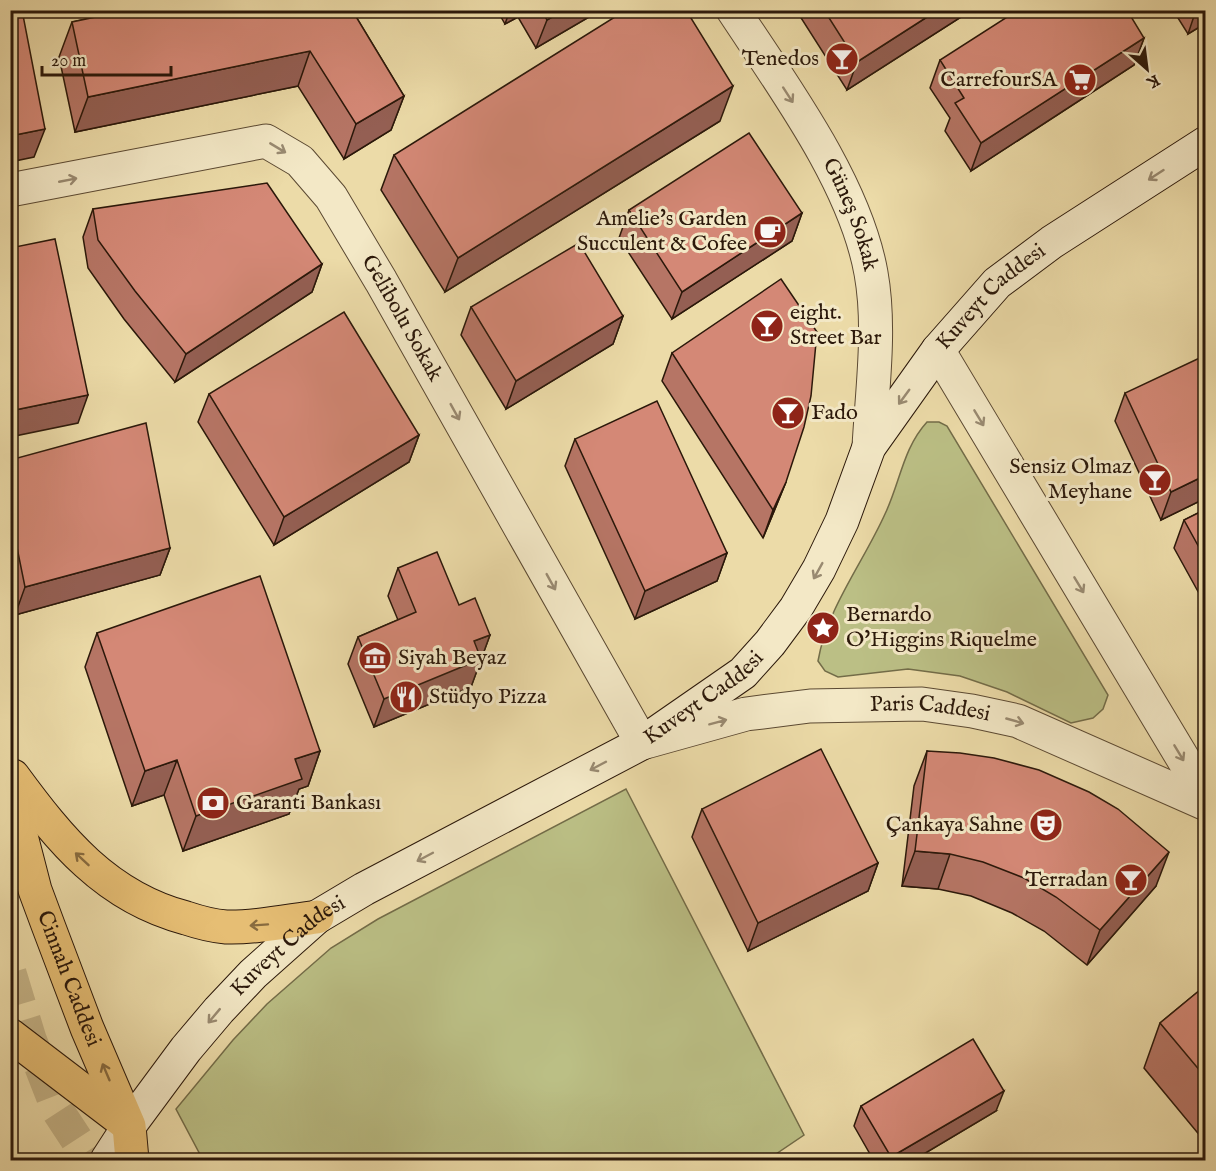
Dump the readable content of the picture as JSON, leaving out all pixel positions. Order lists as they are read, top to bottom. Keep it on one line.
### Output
{"streets":{"main road":["Cinnah Caddesi"],"street":["Güneş Sokak","Kuveyt Caddesi","Gelibolu Sokak","Paris Caddesi"]},"crossings":[["Güneş Sokak","Kuveyt Caddesi"],["Kuveyt Caddesi","Gelibolu Sokak"],["Kuveyt Caddesi","Paris Caddesi"],["Kuveyt Caddesi","Cinnah Caddesi"],["Gelibolu Sokak","Paris Caddesi"]],"one_way":["Güneş Sokak","Kuveyt Caddesi","Gelibolu Sokak","Paris Caddesi","Cinnah Caddesi"],"places":{"bar":["Tenedos","eight. Street Bar","Fado","Sensiz Olmaz Meyhane","Terradan"],"supermarket":["CarrefourSA"],"cafe":["Amelie's Garden Succulent & Cofee"],"place":["Bernardo O'Higgins Riquelme"],"museum":["Siyah Beyaz"],"restaurant":["Stüdyo Pizza"],"bank":["Garanti Bankası"],"theatre":["Çankaya Sahne"]},"scale_bar":"20 m","north":"bottom right"}
